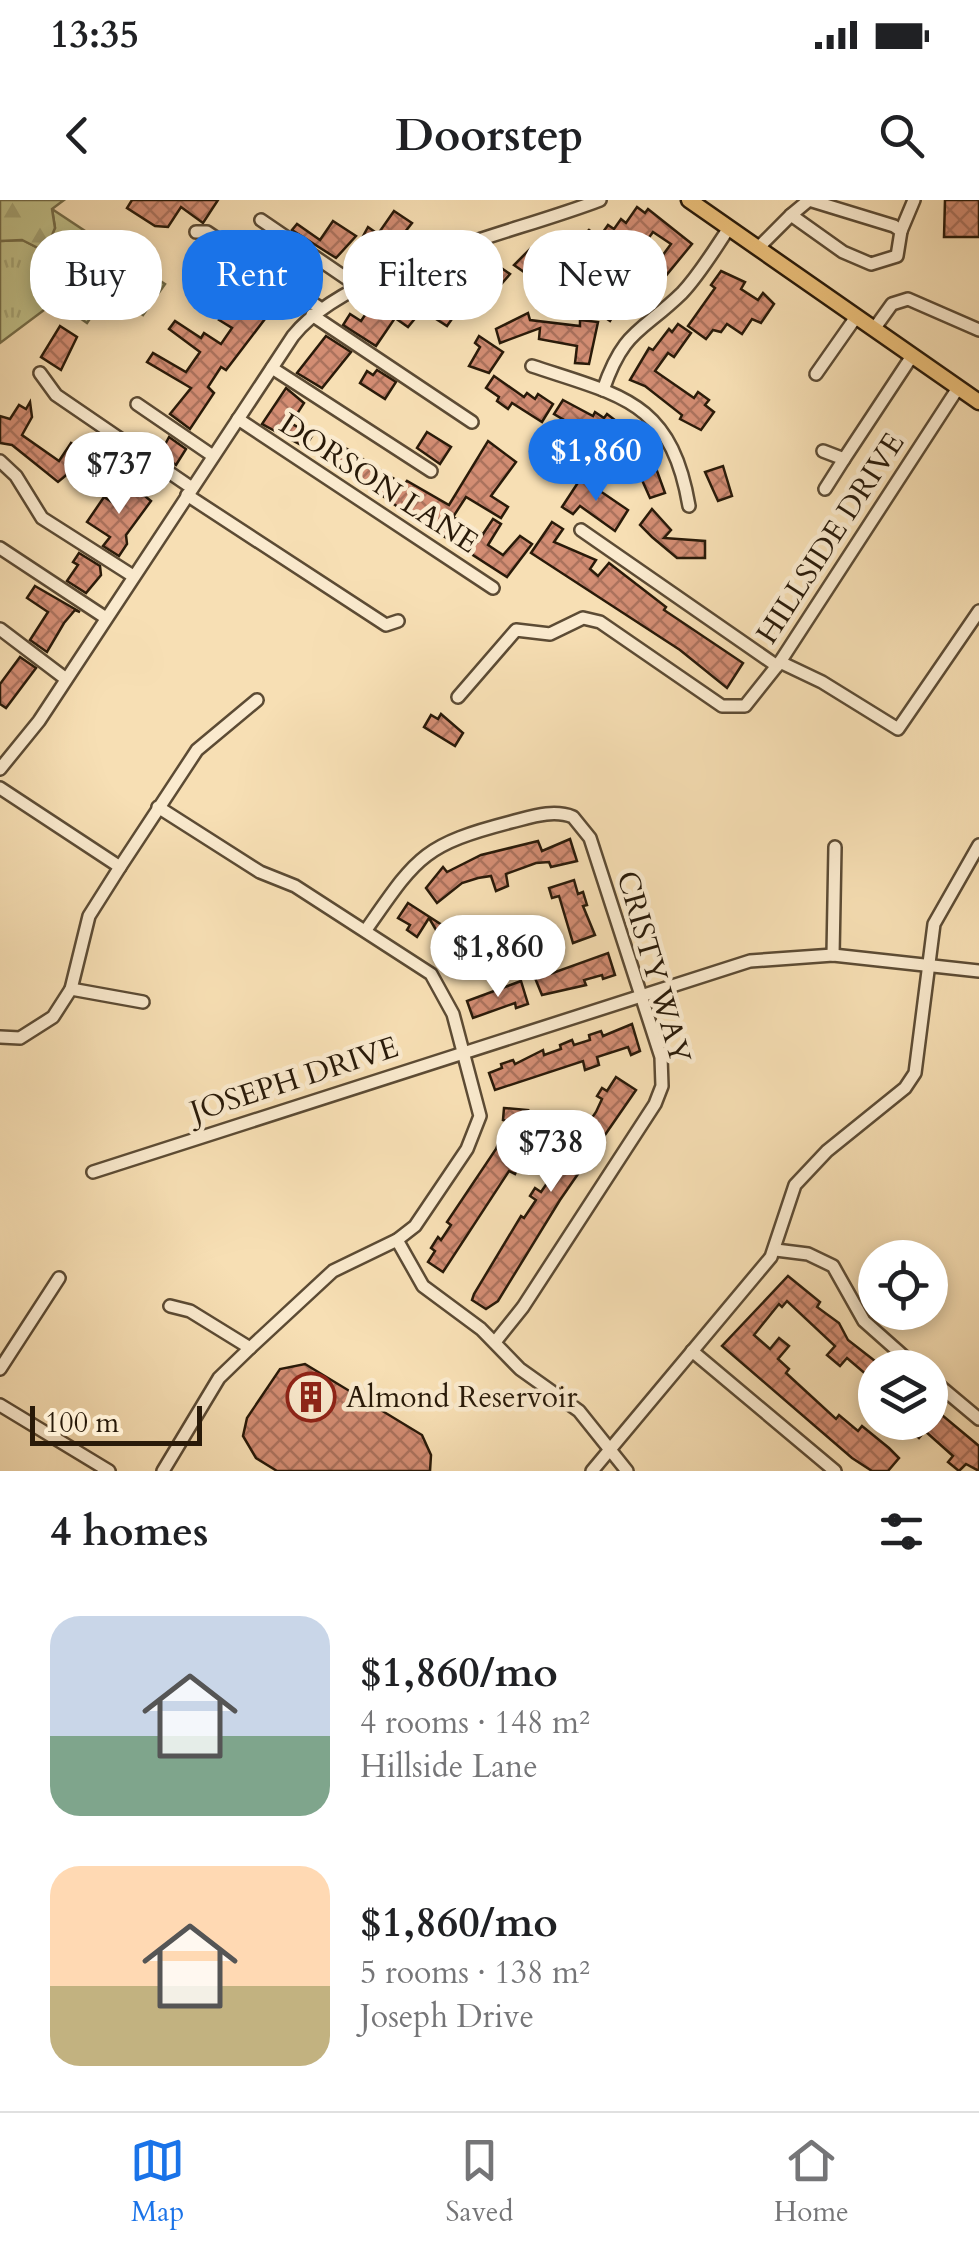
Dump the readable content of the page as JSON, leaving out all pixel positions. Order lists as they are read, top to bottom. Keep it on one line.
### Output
{"streets":{"street":["DORSON LANE","HILLSIDE DRIVE","CRISTY WAY","JOSEPH DRIVE"]},"crossings":[["CRISTY WAY","JOSEPH DRIVE"]],"places":{"building":["Almond Reservoir"]},"scale_bar":"100 m","page":{"status":"13:35","header":"Doorstep","chip":["Buy","Rent","Filters","New"],"price":["$1,860","$737","$1,860","$738"],"scale":"100 m","heading":"4 homes","list":[{"name":"$1,860/mo","note":"4 rooms · 148 m² · Hillside Lane"},{"name":"$1,860/mo","note":"5 rooms · 138 m² · Joseph Drive"}],"tabs":["Map","Saved","Home"]}}
